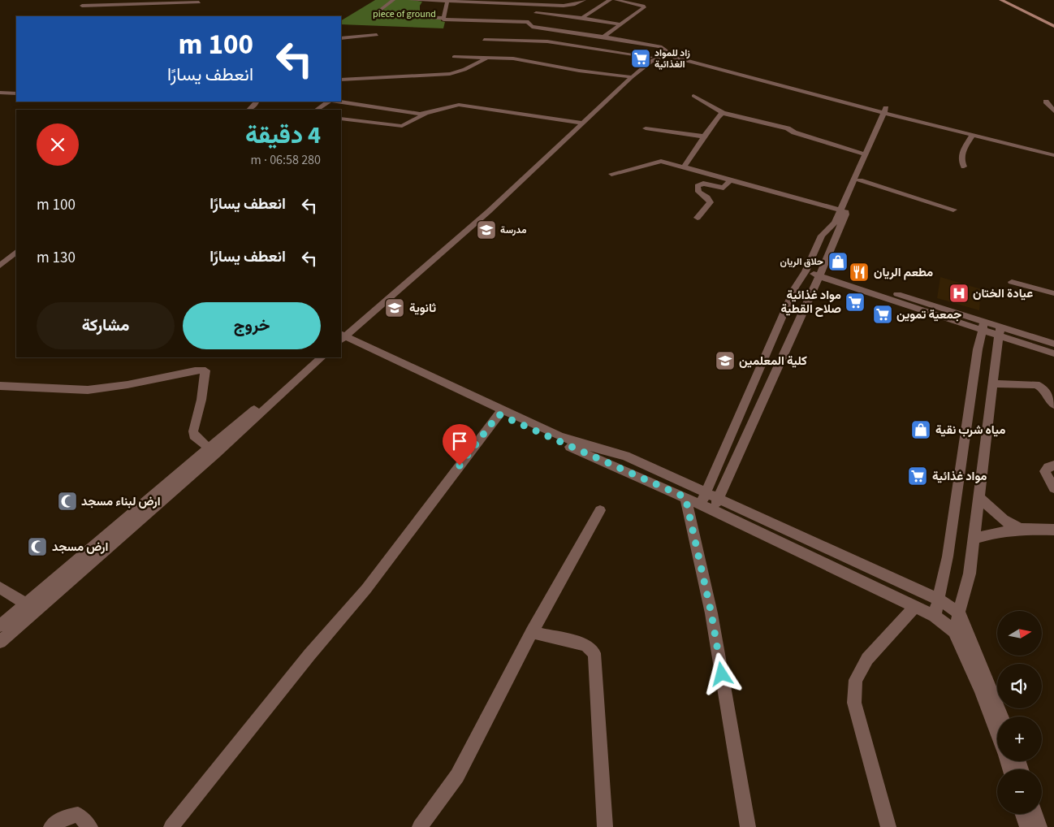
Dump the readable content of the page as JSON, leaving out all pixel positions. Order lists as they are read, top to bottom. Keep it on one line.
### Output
{"parks":["piece of ground"],"places":{"supermarket":["زاد للمواد الغذائية","مواد غذائية صلاح القطية","جمعية تموين","مواد غذائية"],"school or university":["مدرسة","ثانوية","كلية المعلمين"],"shop":["حلاق الريان","مياه شرب نقية"],"restaurant":["مطعم الريان"],"hospital":["عيادة الختان"],"mosque":["ارض لبناء مسجد","ارض مسجد"]},"north":"right","page":{"turn":["100 m","انعطف يسارًا"],"heading":["4 دقيقة","280 m · 06:58"],"list":[{"name":"انعطف يسارًا","value":"100 m"},{"name":"انعطف يسارًا","value":"130 m"}],"buttons":["خروج","مشاركة"],"map_buttons":["+","−"]}}
